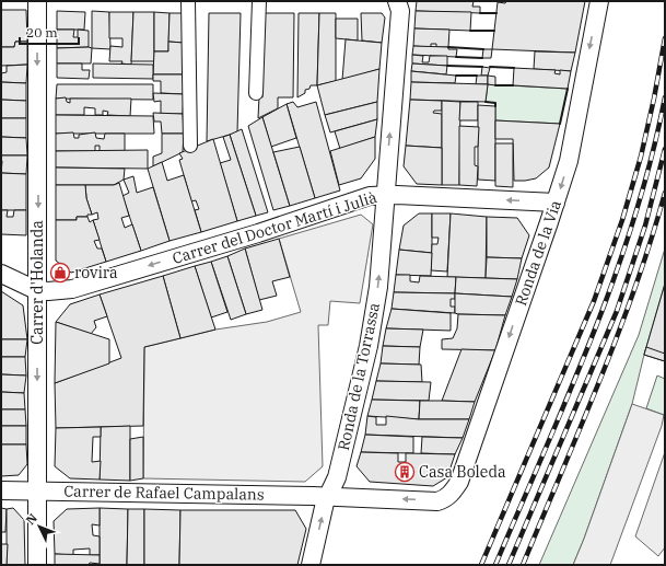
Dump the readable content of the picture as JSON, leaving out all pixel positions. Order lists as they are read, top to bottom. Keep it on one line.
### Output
{"streets":{"street":["Carrer del Doctor Martí i Julià","Ronda de la Via","Carrer d'Holanda","Ronda de la Torrassa","Carrer de Rafael Campalans"]},"crossings":[["Carrer del Doctor Martí i Julià","Ronda de la Via"],["Carrer del Doctor Martí i Julià","Carrer d'Holanda"],["Carrer del Doctor Martí i Julià","Ronda de la Torrassa"],["Ronda de la Via","Carrer de Rafael Campalans"],["Carrer d'Holanda","Carrer de Rafael Campalans"],["Ronda de la Torrassa","Carrer de Rafael Campalans"]],"one_way":["Carrer del Doctor Martí i Julià","Ronda de la Via","Carrer d'Holanda","Ronda de la Torrassa"],"places":{"shop":["rovira"],"building":["Casa Boleda"]},"scale_bar":"20 m","north":"top left"}
